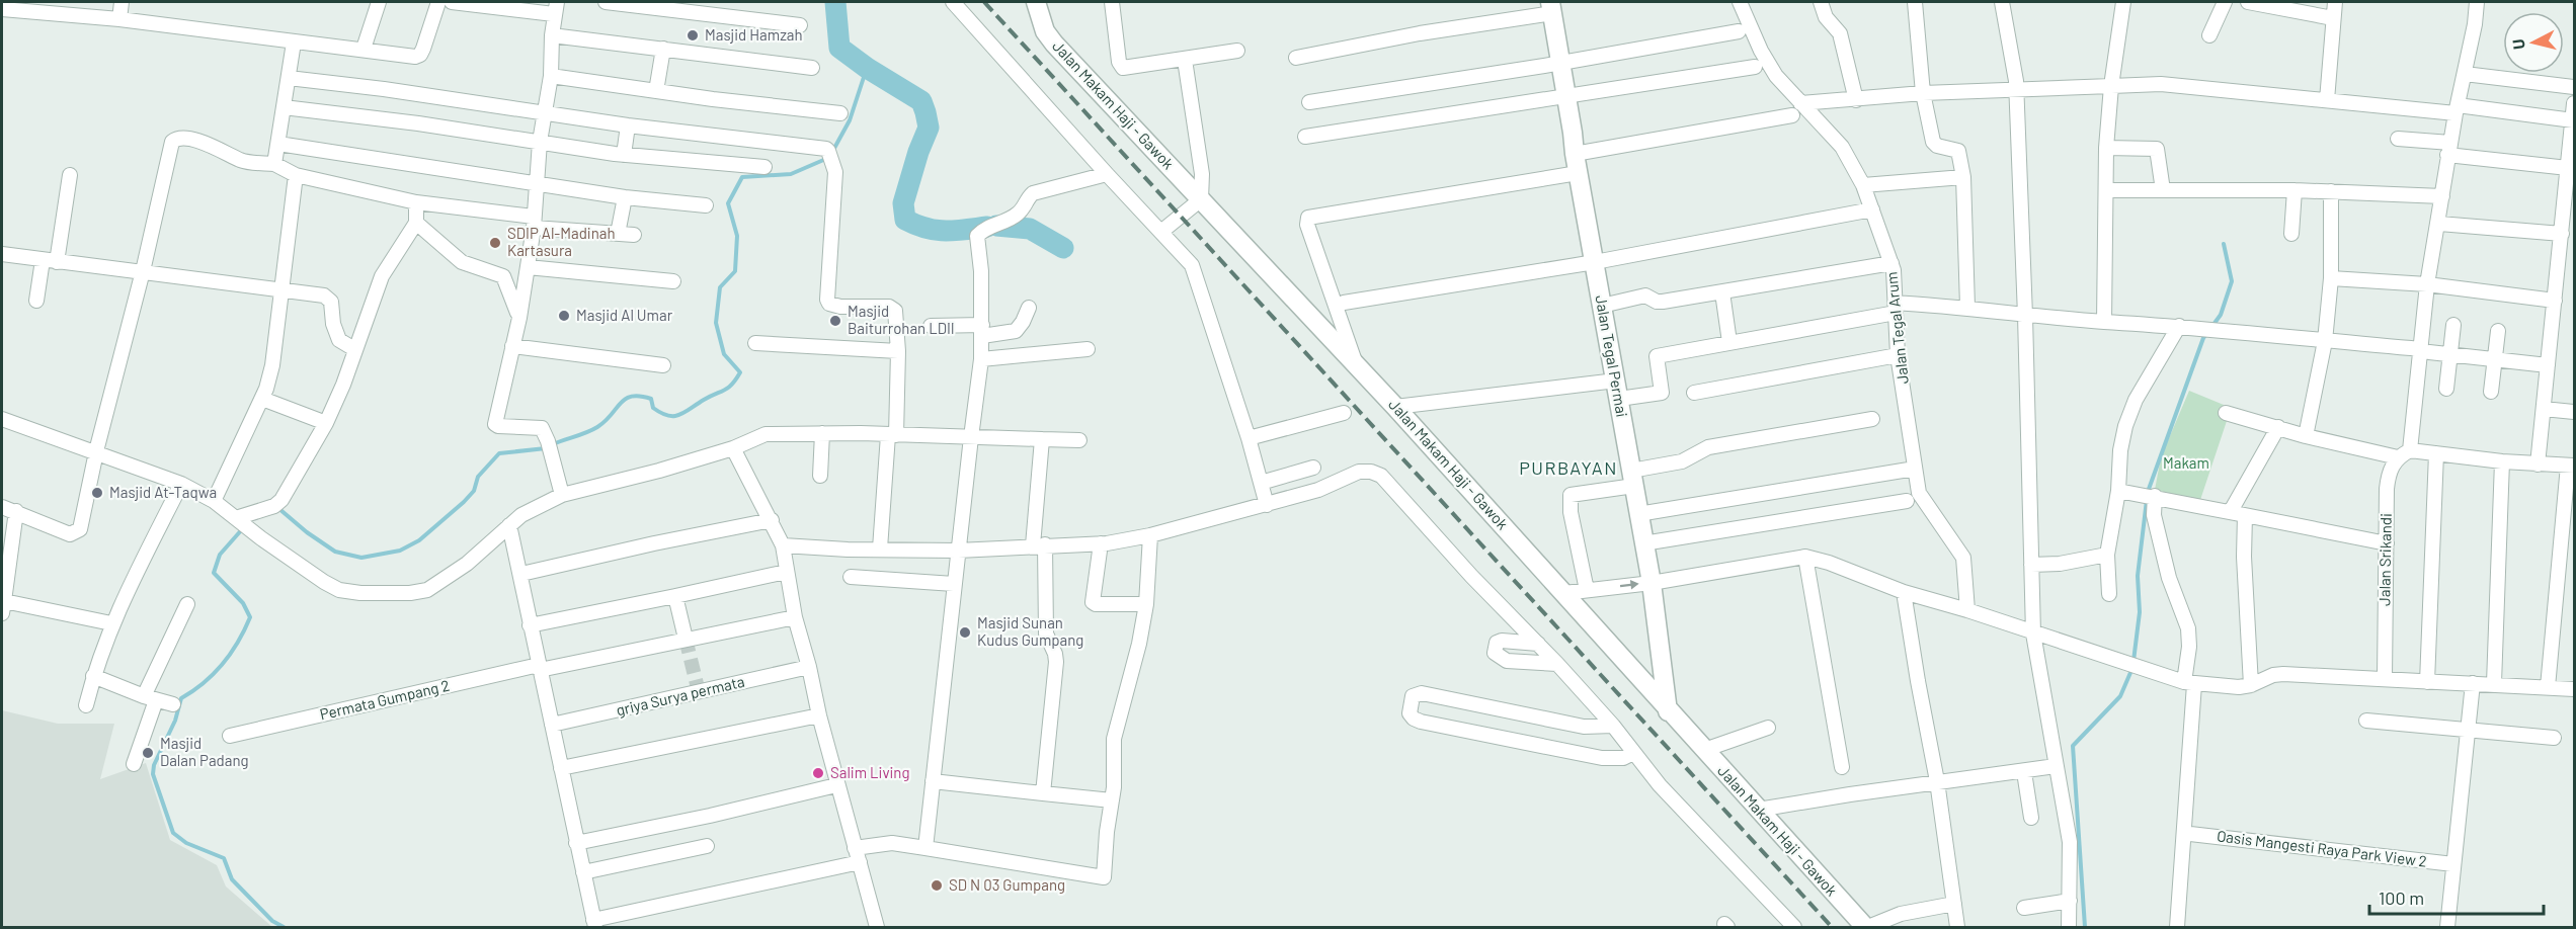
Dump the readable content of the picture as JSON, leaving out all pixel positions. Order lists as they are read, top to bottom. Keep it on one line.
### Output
{"streets":{"street":["Jalan Makam Haji - Gawok","Jalan Tegal Arum","Jalan Tegal Permai","Jalan Srikandi","griya Surya permata","Permata Gumpang 2","Oasis Mangesti Raya Park View 2"]},"crossings":[["Jalan Makam Haji - Gawok","Jalan Tegal Permai"]],"districts":["PURBAYAN"],"parks":["Makam"],"places":["Masjid Hamzah","SDIP Al-Madinah Kartasura","Masjid Al Umar","Masjid Baiturrohan LDII","Masjid At-Taqwa","Masjid Sunan Kudus Gumpang","Masjid Dalan Padang","Salim Living","SD N 03 Gumpang"],"scale_bar":"100 m","north":"left"}
